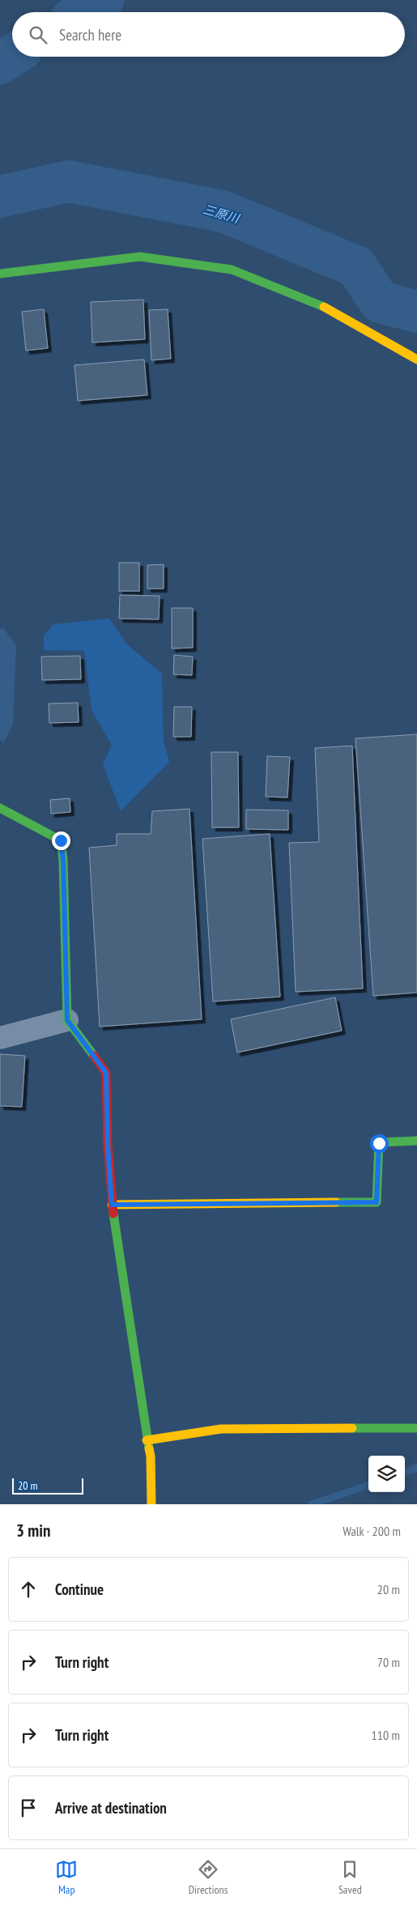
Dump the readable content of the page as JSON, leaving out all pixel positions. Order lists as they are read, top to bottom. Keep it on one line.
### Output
{"water":["三原川"],"scale_bar":"20 m","page":{"search":"Search here","scale":"20 m","heading":["3 min","Walk · 200 m"],"list":[["Continue","20 m"],["Turn right","70 m"],["Turn right","110 m"],"Arrive at destination"],"nav":["Map","Directions","Saved"]}}
